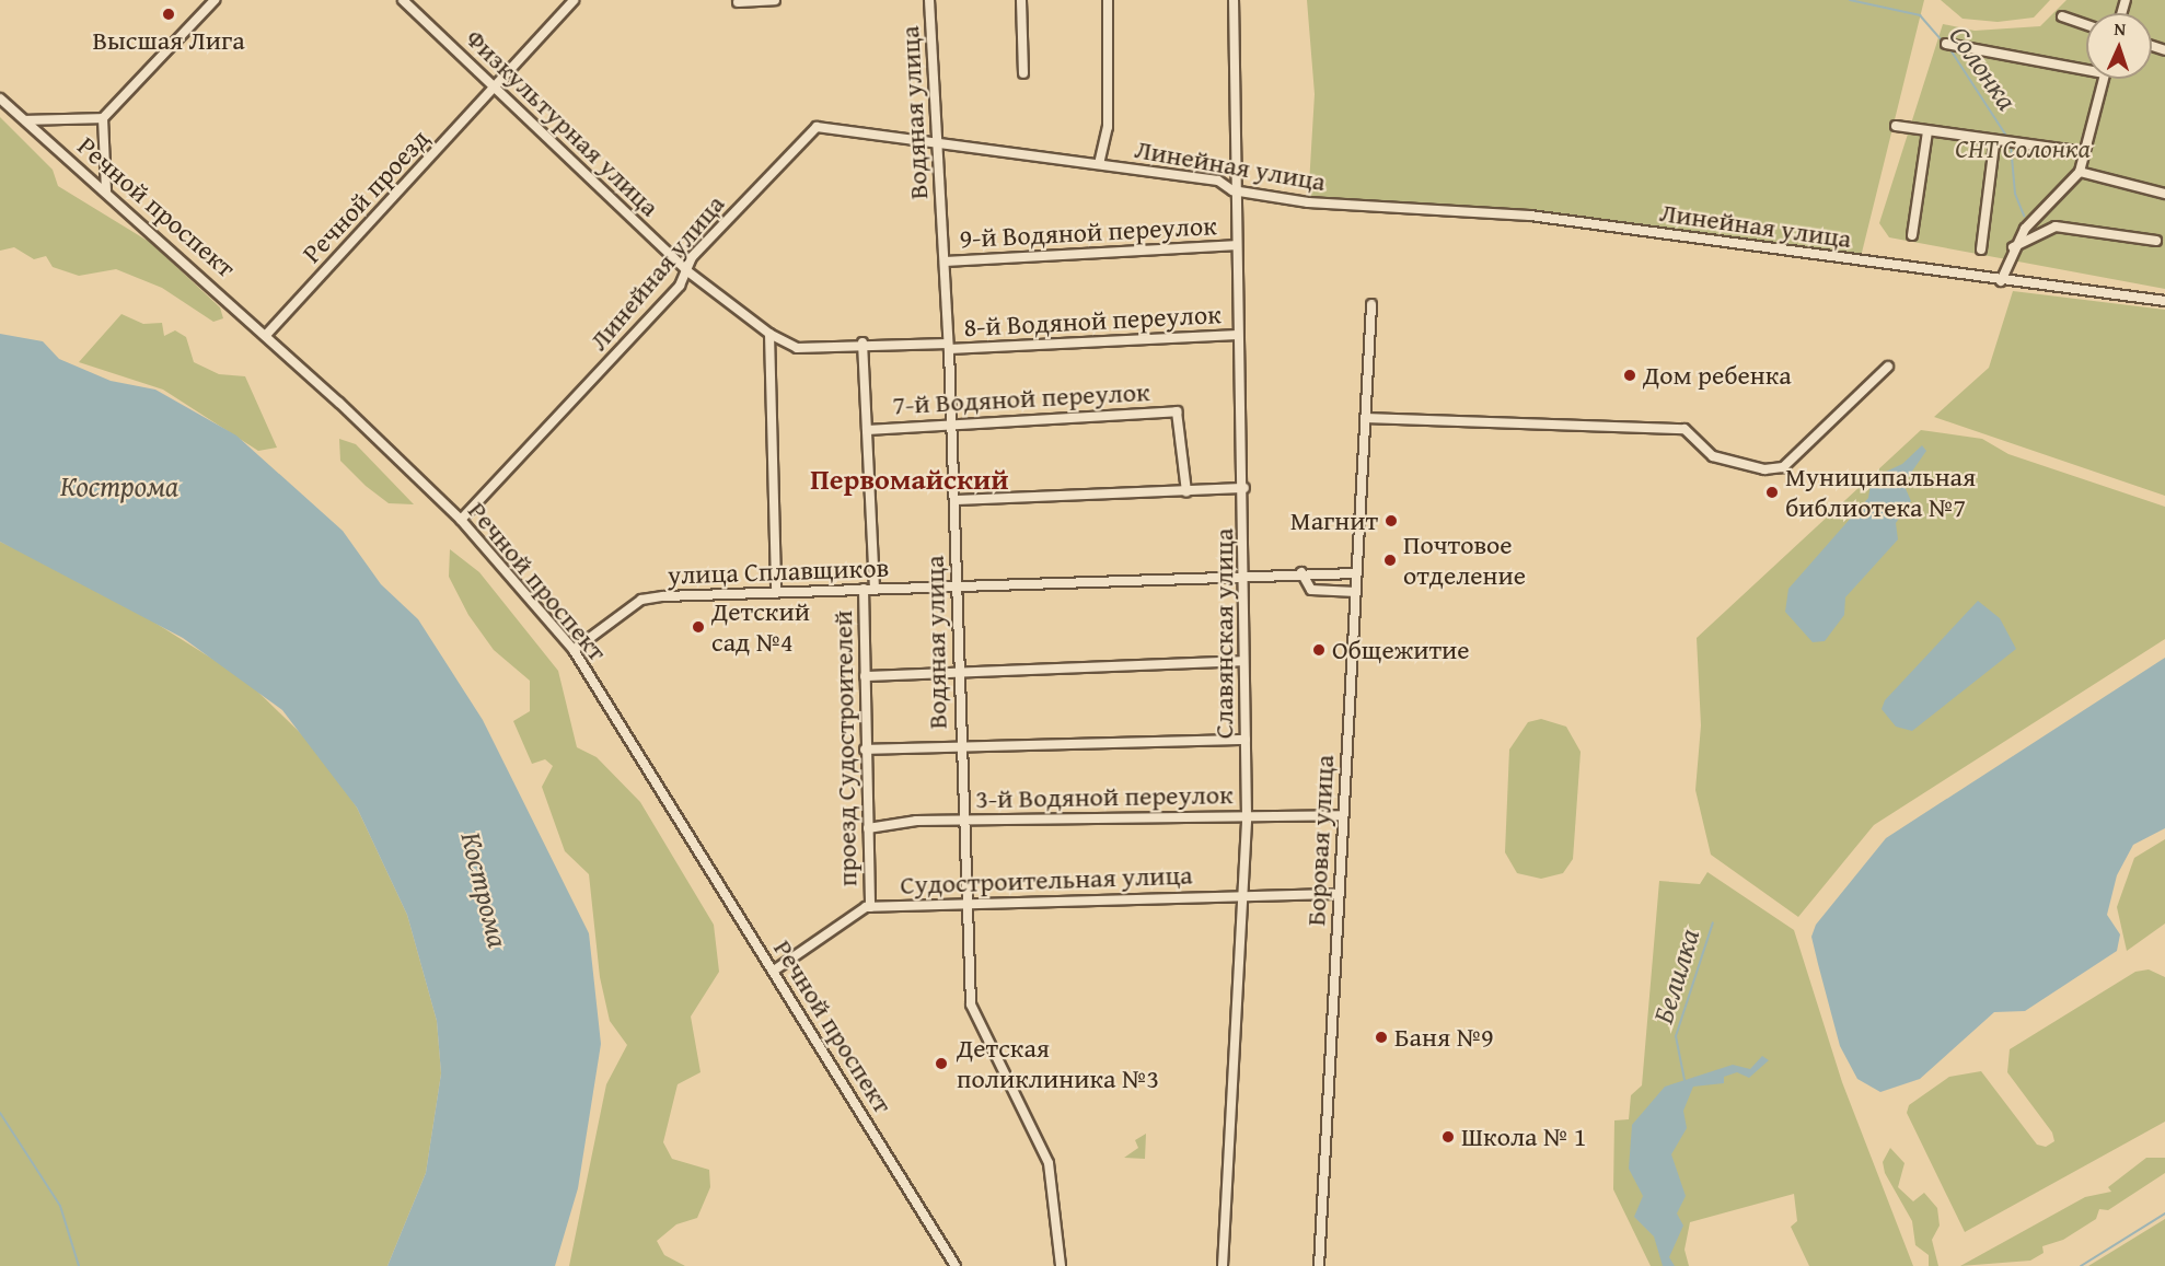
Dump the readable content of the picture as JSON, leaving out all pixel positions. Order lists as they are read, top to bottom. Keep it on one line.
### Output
{"streets":{"street":["Водяная улица","Физкультурная улица","Линейная улица","Речной проезд","Речной проспект","9-й Водяной переулок","8-й Водяной переулок","7-й Водяной переулок","улица Сплавщиков","Славянская улица","проезд Судостроителей","3-й Водяной переулок","Боровая улица","Судостроительная улица"]},"crossings":[["Водяная улица","Линейная улица"],["Водяная улица","9-й Водяной переулок"],["Водяная улица","8-й Водяной переулок"],["Водяная улица","7-й Водяной переулок"],["Водяная улица","улица Сплавщиков"],["Водяная улица","3-й Водяной переулок"],["Водяная улица","Судостроительная улица"],["Физкультурная улица","Линейная улица"],["Физкультурная улица","Речной проезд"],["Физкультурная улица","8-й Водяной переулок"],["Линейная улица","Речной проспект"],["Линейная улица","Славянская улица"],["Речной проезд","Речной проспект"],["Речной проспект","улица Сплавщиков"],["Речной проспект","Судостроительная улица"],["9-й Водяной переулок","Славянская улица"],["8-й Водяной переулок","Славянская улица"],["8-й Водяной переулок","проезд Судостроителей"],["7-й Водяной переулок","проезд Судостроителей"],["улица Сплавщиков","Славянская улица"],["улица Сплавщиков","проезд Судостроителей"],["улица Сплавщиков","Боровая улица"],["Славянская улица","3-й Водяной переулок"],["Славянская улица","Судостроительная улица"],["проезд Судостроителей","3-й Водяной переулок"],["проезд Судостроителей","Судостроительная улица"],["3-й Водяной переулок","Боровая улица"],["Боровая улица","Судостроительная улица"]],"districts":["Первомайский"],"water":["Солонка","Кострома","Белилка"],"parks":["СНТ Солонка"],"places":["Высшая Лига","Дом ребенка","Муниципальная библиотека №7","Магнит","Почтовое отделение","Детский сад №4","Общежитие","Баня №9","Детская поликлиника №3","Школа № 1"],"north":"top"}
